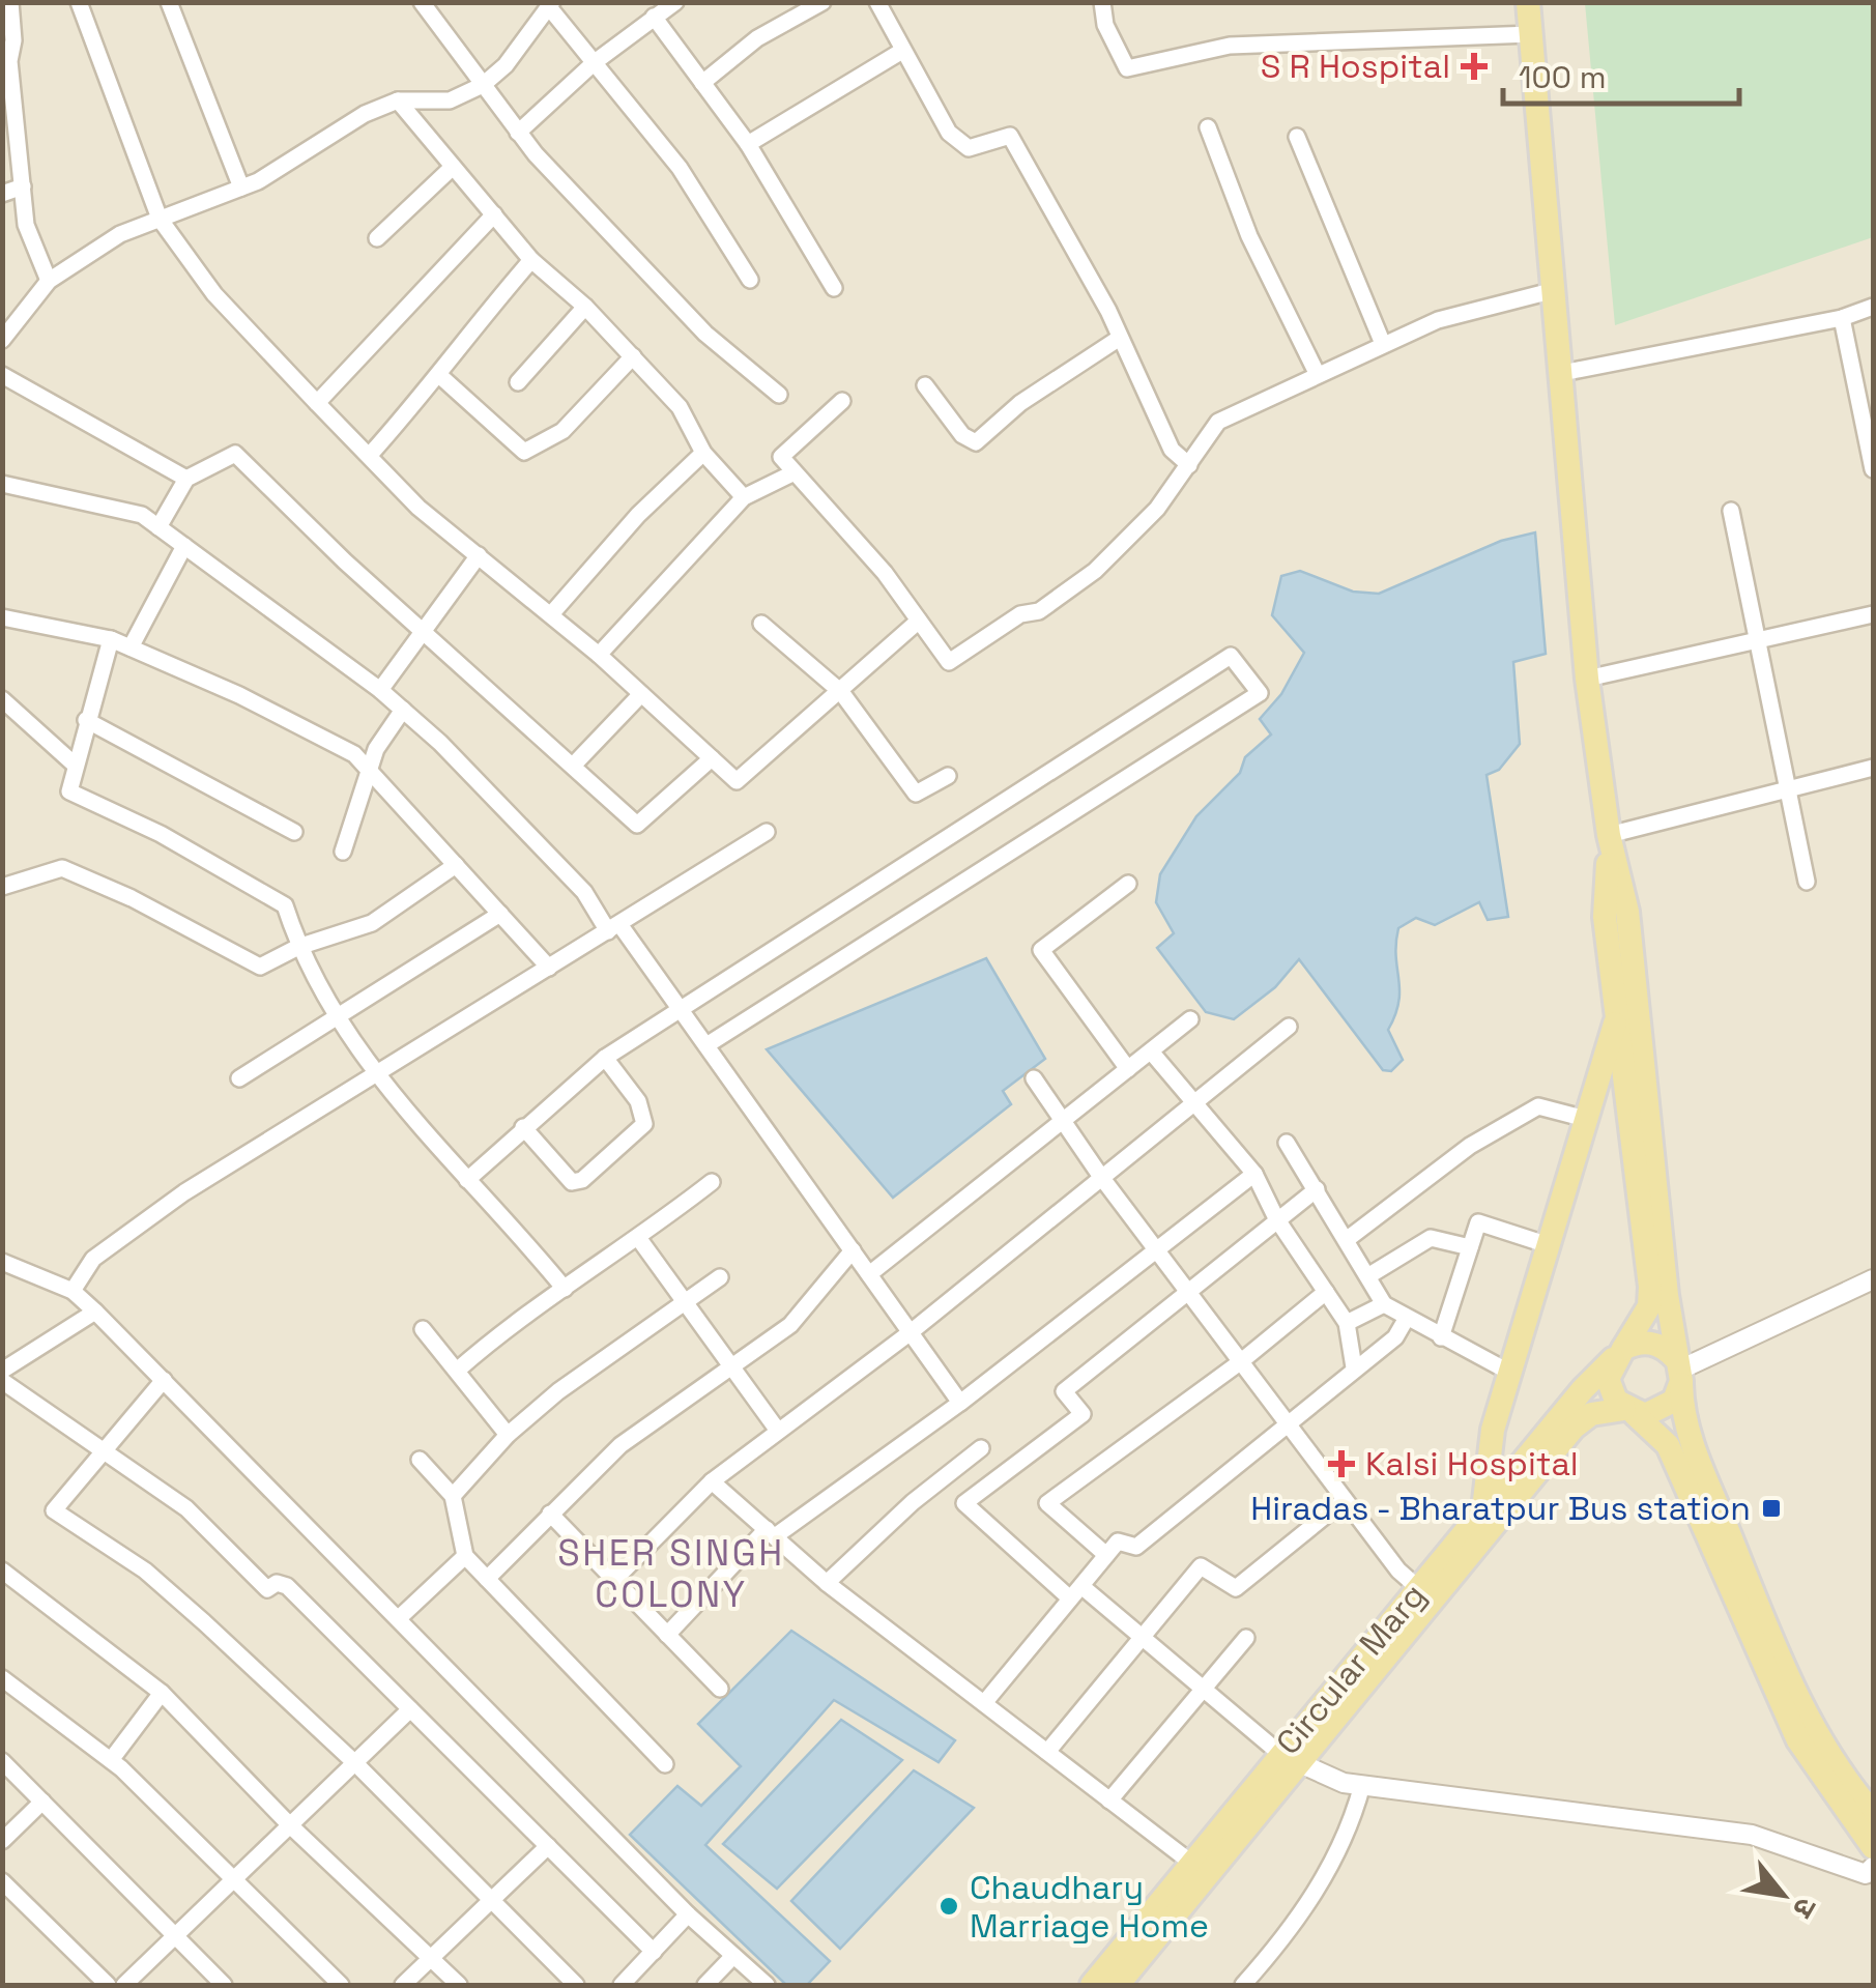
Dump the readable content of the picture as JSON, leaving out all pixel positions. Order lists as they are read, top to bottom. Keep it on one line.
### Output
{"streets":{"main road":["Circular Marg"]},"districts":["SHER SINGH COLONY"],"places":{"health":["S R Hospital","Kalsi Hospital"],"transit":["Hiradas - Bharatpur Bus station"],"other":["Chaudhary Marriage Home"]},"scale_bar":"100 m","north":"bottom right"}
